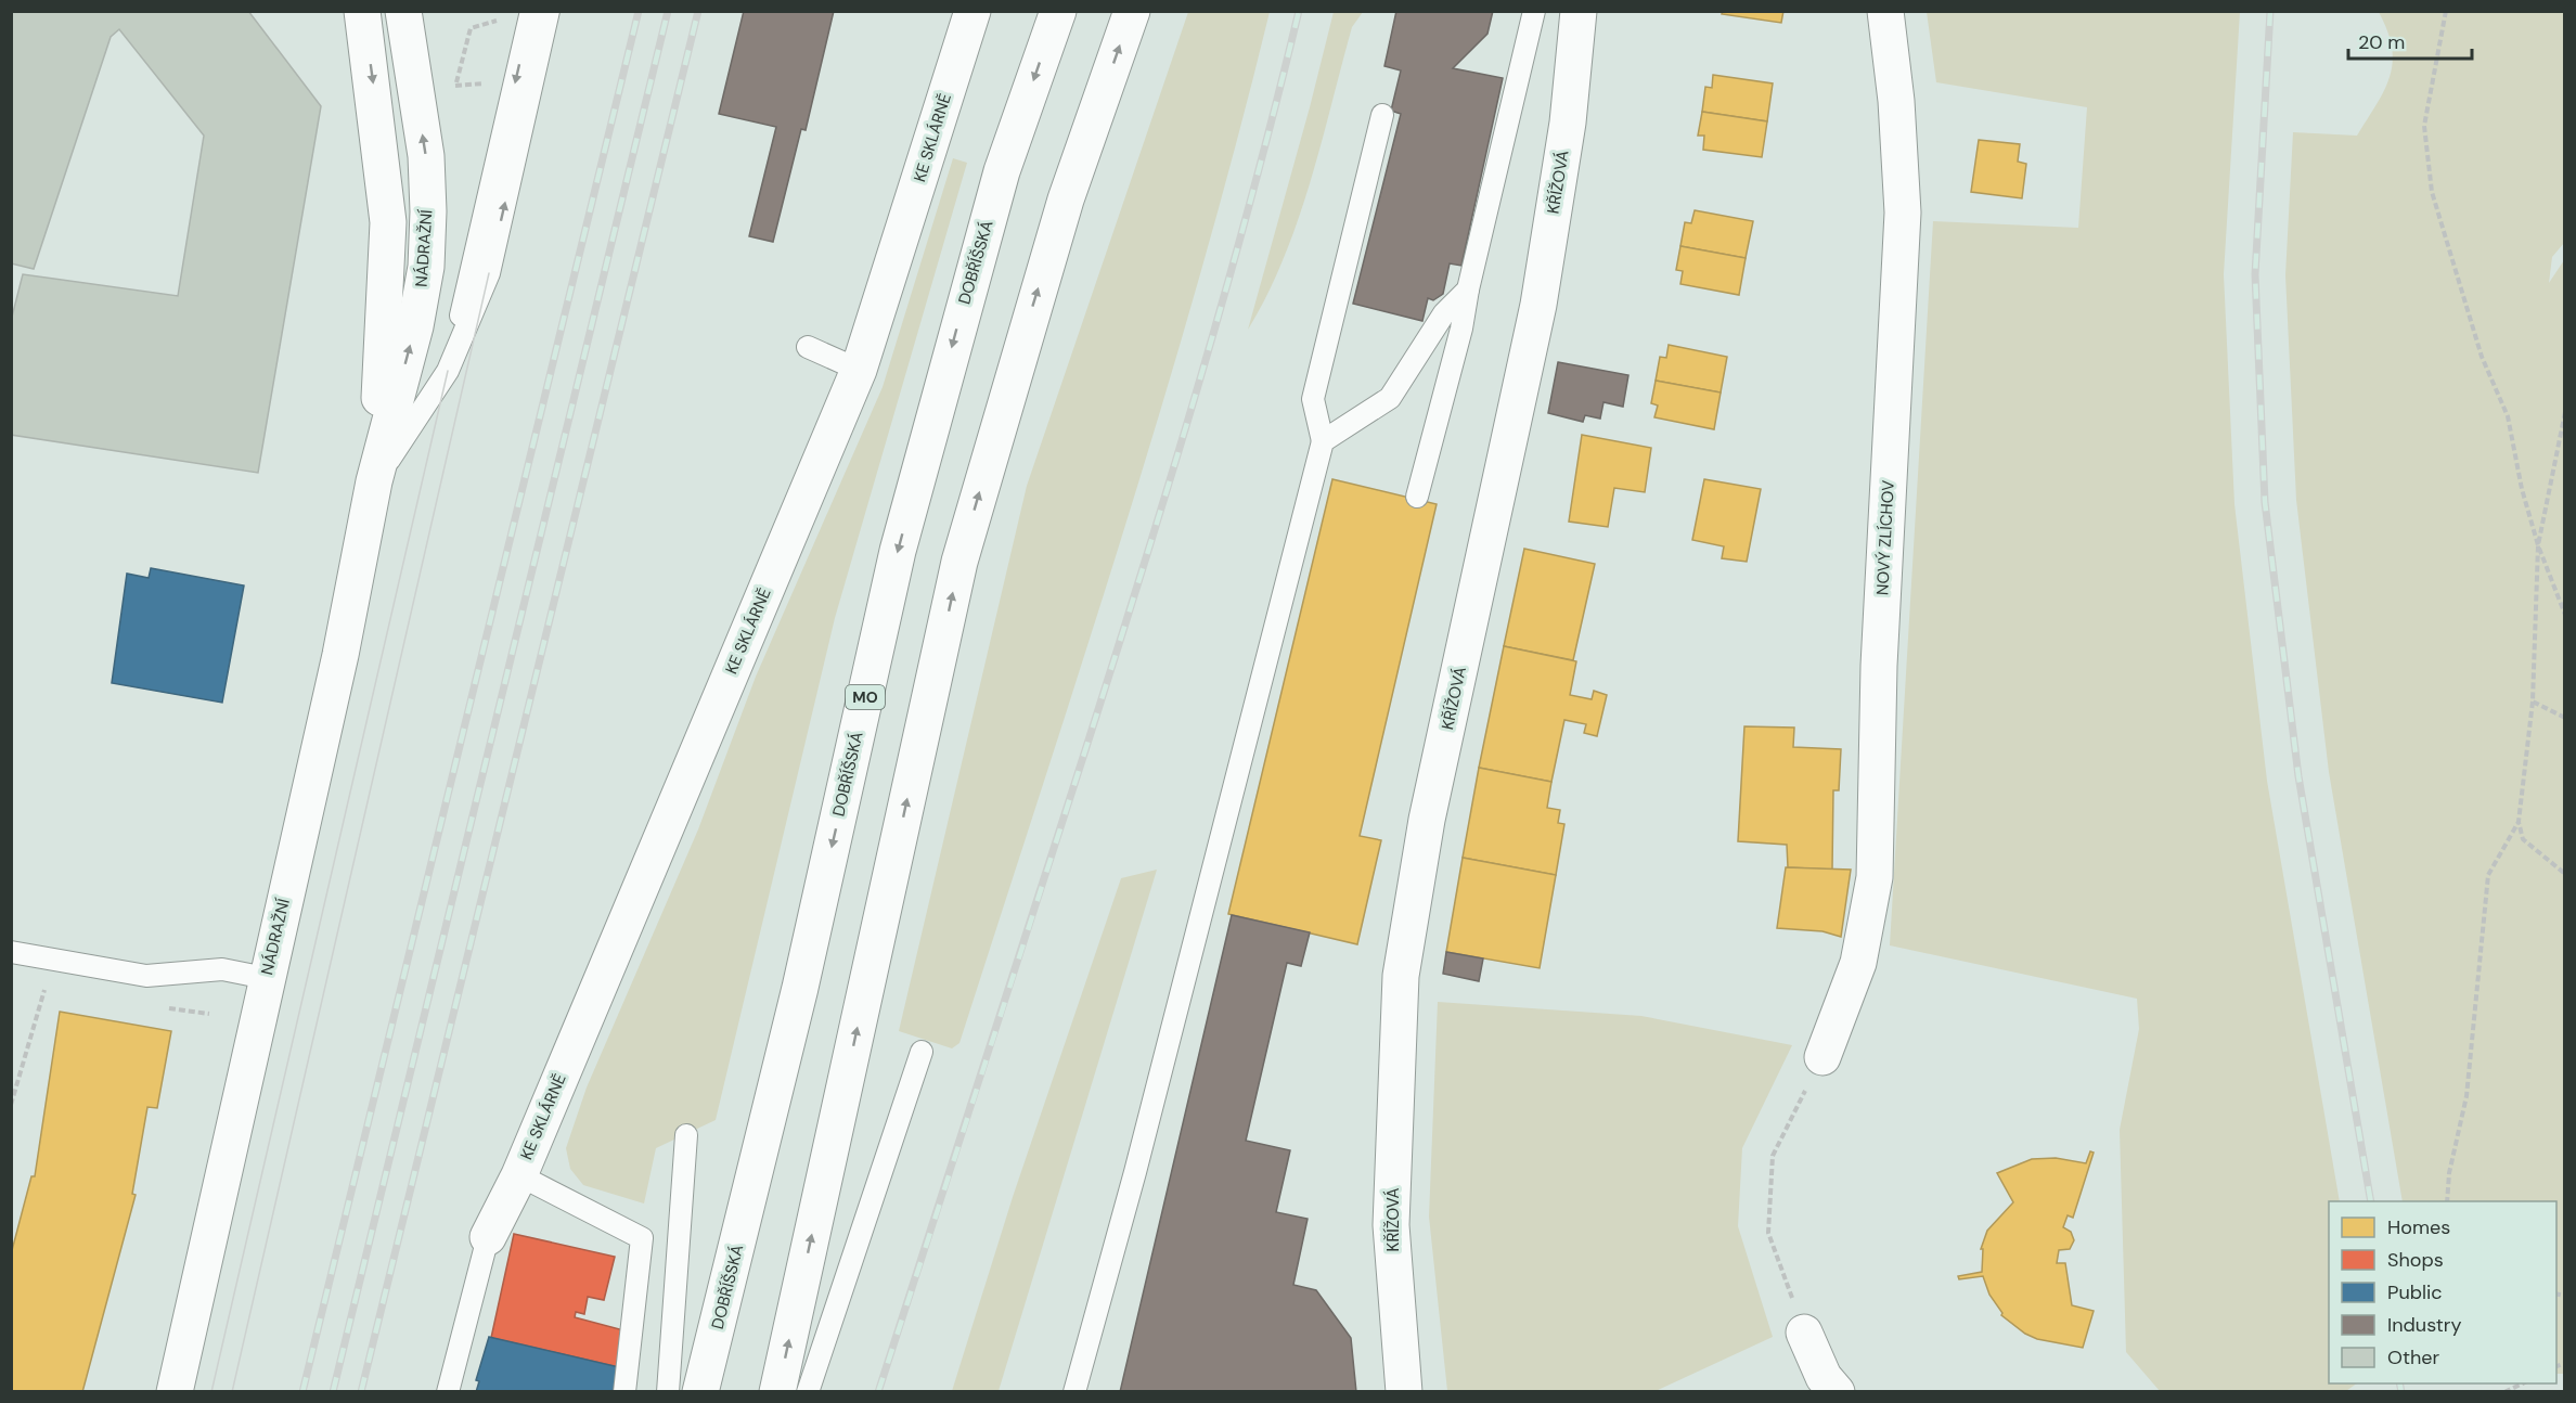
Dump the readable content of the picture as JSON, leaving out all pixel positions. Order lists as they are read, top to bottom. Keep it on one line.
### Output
{"streets":{"main road":["KE SKLÁRNĚ","KŘÍŽOVÁ","NÁDRAŽNÍ","DOBŘÍŠSKÁ","NOVÝ ZLÍCHOV","MO"]},"legend":["Homes","Shops","Public","Industry","Other"],"scale_bar":"20 m"}
